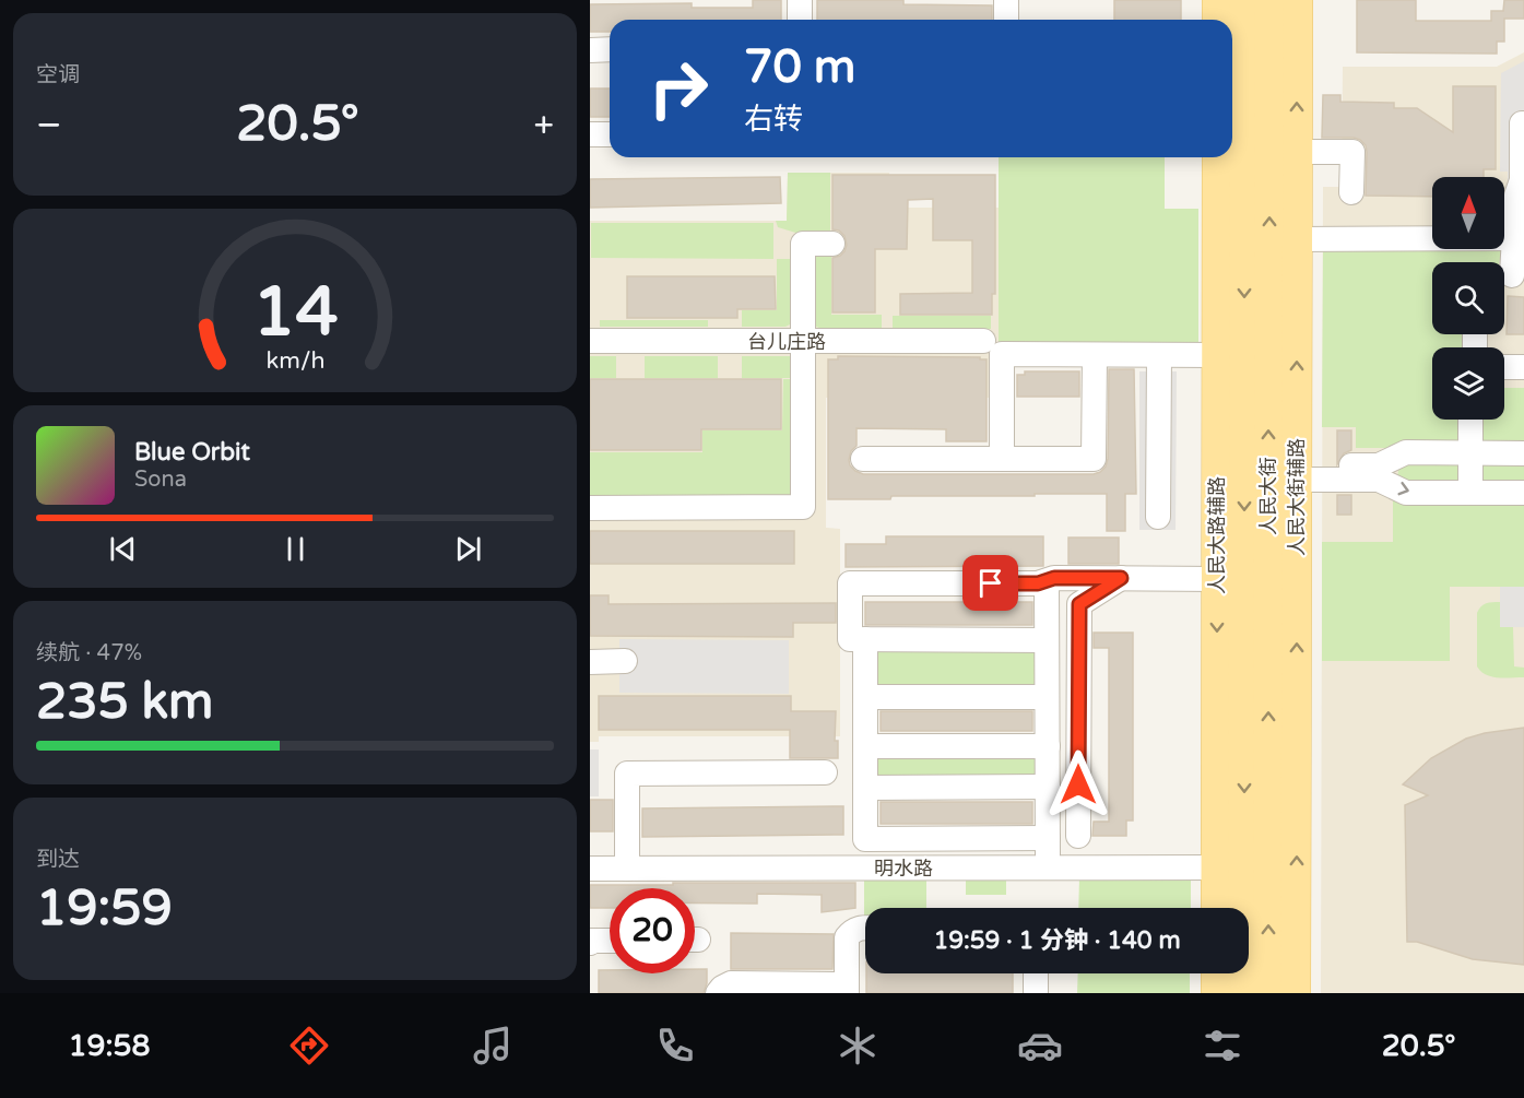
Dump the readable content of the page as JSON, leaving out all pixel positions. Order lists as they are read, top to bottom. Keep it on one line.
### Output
{"streets":{"main road":["人民大街","人民大街辅路","人民大路辅路"],"street":["台儿庄路","明水路"]},"crossings":[["人民大路辅路","明水路"]],"one_way":["人民大街辅路","人民大路辅路"],"north":"top","page":{"tile":["空调",["续航 · 47%","235 km"],["到达","19:59"]],"turn":["70 m","右转"],"heat":["−","20.5°","+"],"song":["Blue Orbit","Sona"],"limit":"20","trip":"19:59 · 1 分钟 · 140 m","tabs":["19:58","20.5°"],"gauge":["14","km/h"]}}
